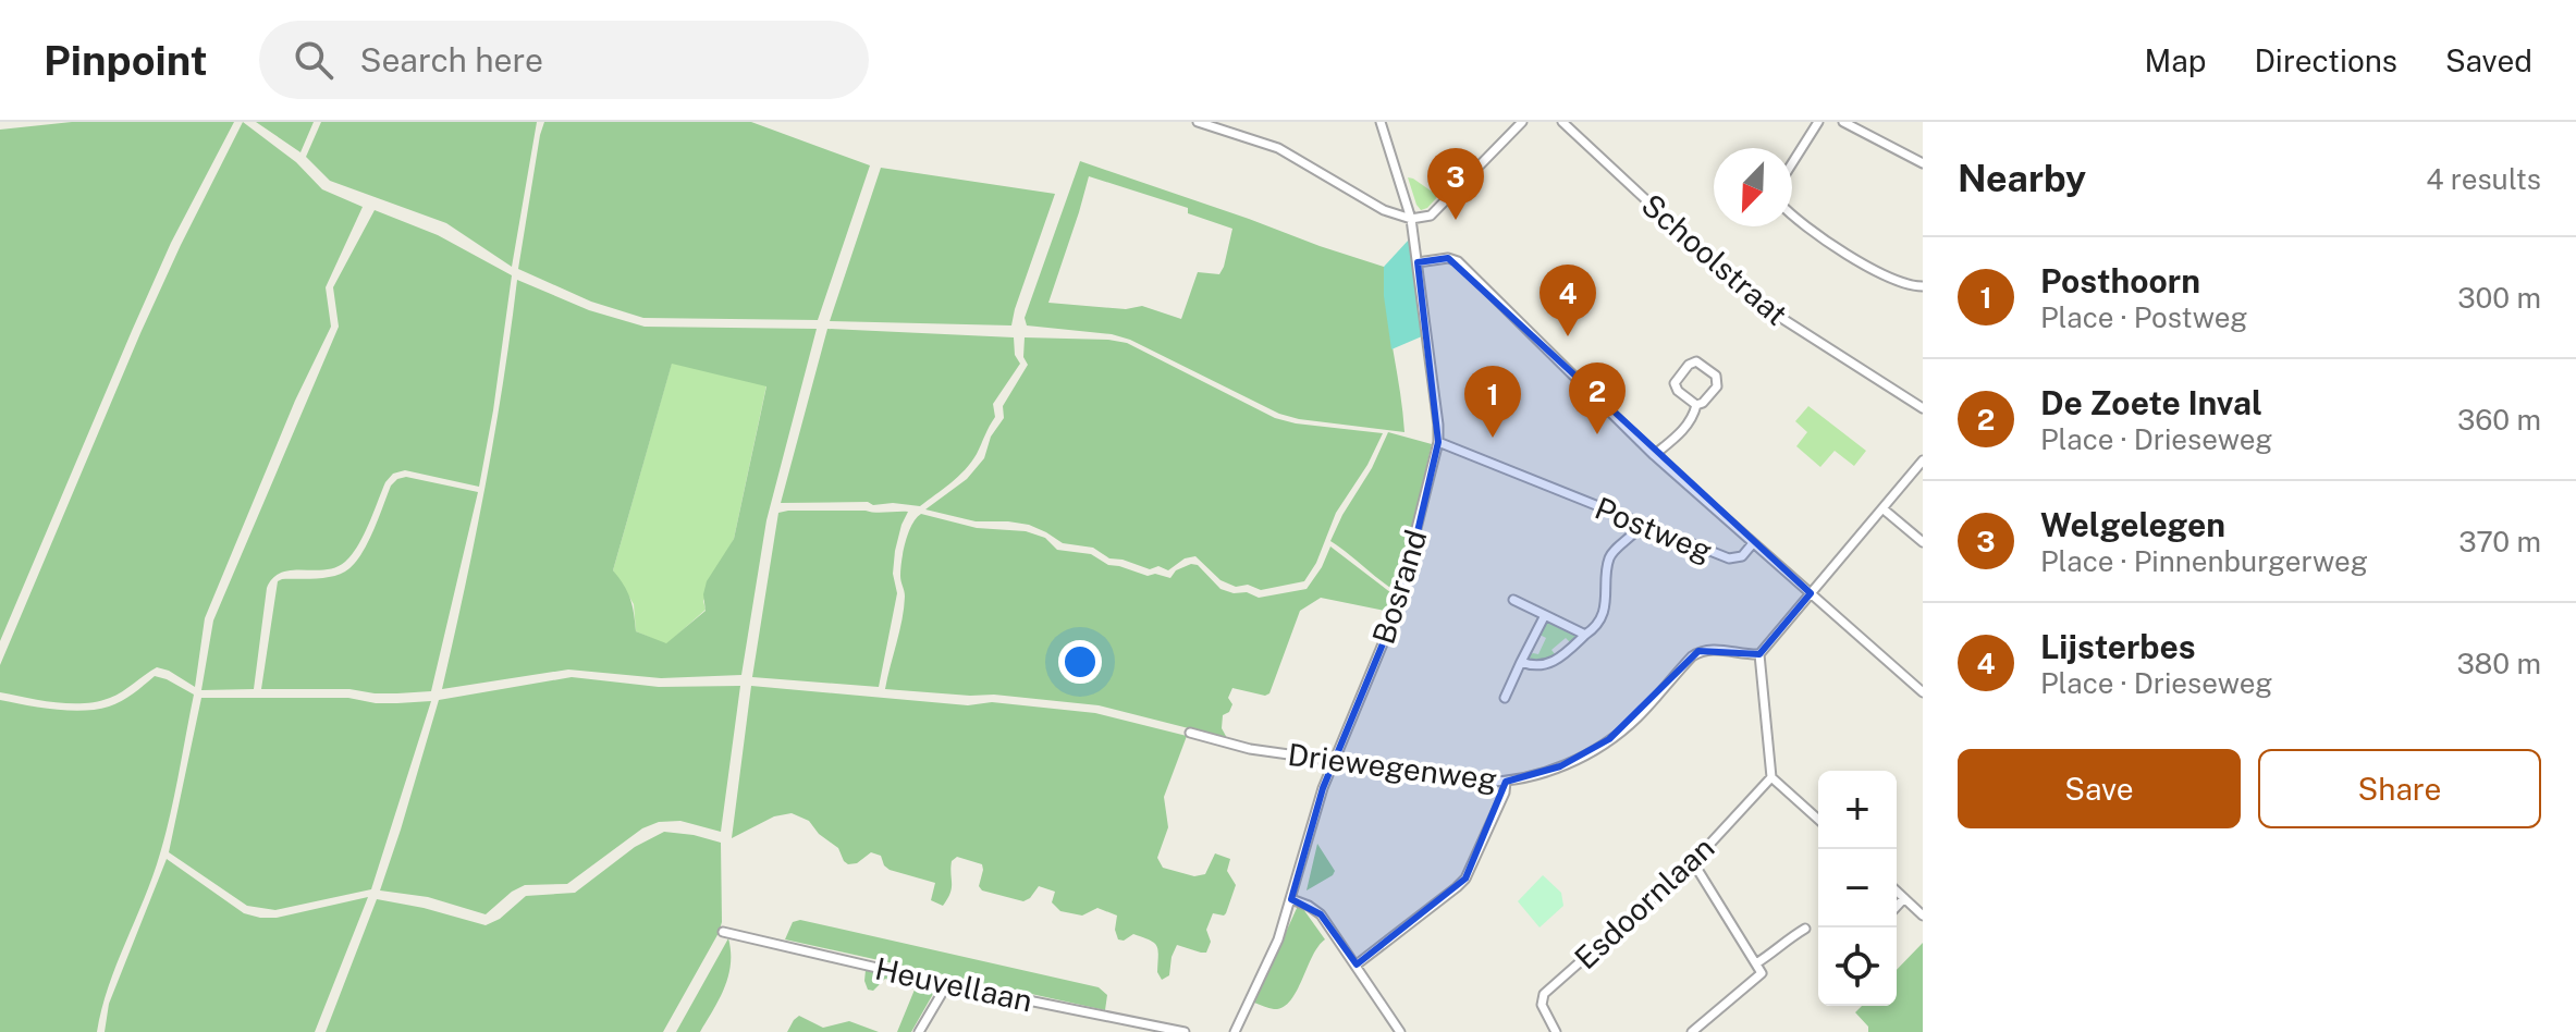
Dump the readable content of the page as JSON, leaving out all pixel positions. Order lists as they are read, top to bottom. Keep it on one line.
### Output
{"streets":{"street":["Schoolstraat","Postweg","Bosrand","Driewegenweg","Esdoornlaan","Heuvellaan"]},"crossings":[["Postweg","Bosrand"],["Bosrand","Driewegenweg"]],"north":"bottom left","page":{"header":"Pinpoint","search":"Search here","nav":["Map","Directions","Saved"],"heading":["Nearby","4 results"],"pins":["3","4","2","1"],"list":[{"mark":"1","name":"Posthoorn","note":"Place · Postweg","value":"300 m"},{"mark":"2","name":"De Zoete Inval","note":"Place · Drieseweg","value":"360 m"},{"mark":"3","name":"Welgelegen","note":"Place · Pinnenburgerweg","value":"370 m"},{"mark":"4","name":"Lijsterbes","note":"Place · Drieseweg","value":"380 m"}],"buttons":["Save","Share"],"map_buttons":["+","−"]}}
